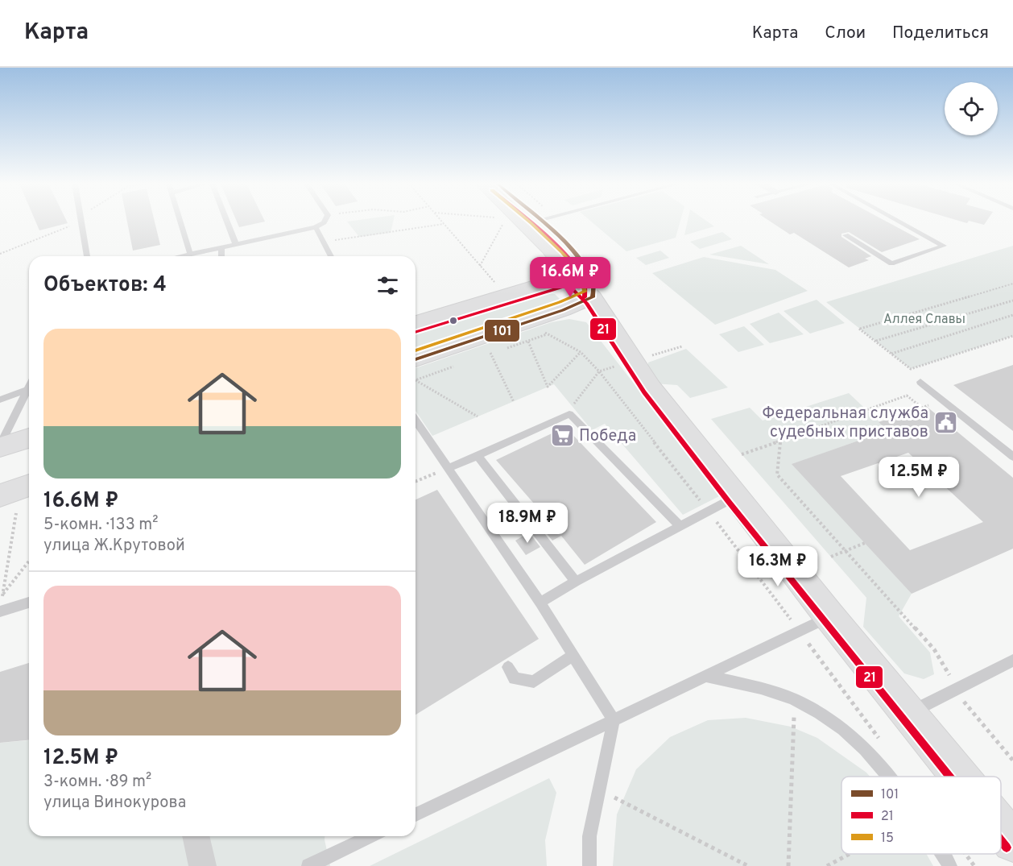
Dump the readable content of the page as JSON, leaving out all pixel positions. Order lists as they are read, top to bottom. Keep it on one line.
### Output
{"parks":["Аллея Славы"],"places":{"public building":["Федеральная служба судебных приставов"],"supermarket":["Победа"]},"lines":["transit line 101","transit line 21","transit line 15"],"legend":["101","21","15"],"page":{"header":"Карта","nav":["Карта","Слои","Поделиться"],"heading":"Объектов: 4","price":["16.6M ₽","12.5M ₽","18.9M ₽","16.3M ₽"],"list":[{"name":"16.6M ₽","note":"5-комн. · 133 m² · улица Ж.Крутовой"},{"name":"12.5M ₽","note":"3-комн. · 89 m² · улица Винокурова"}]}}
